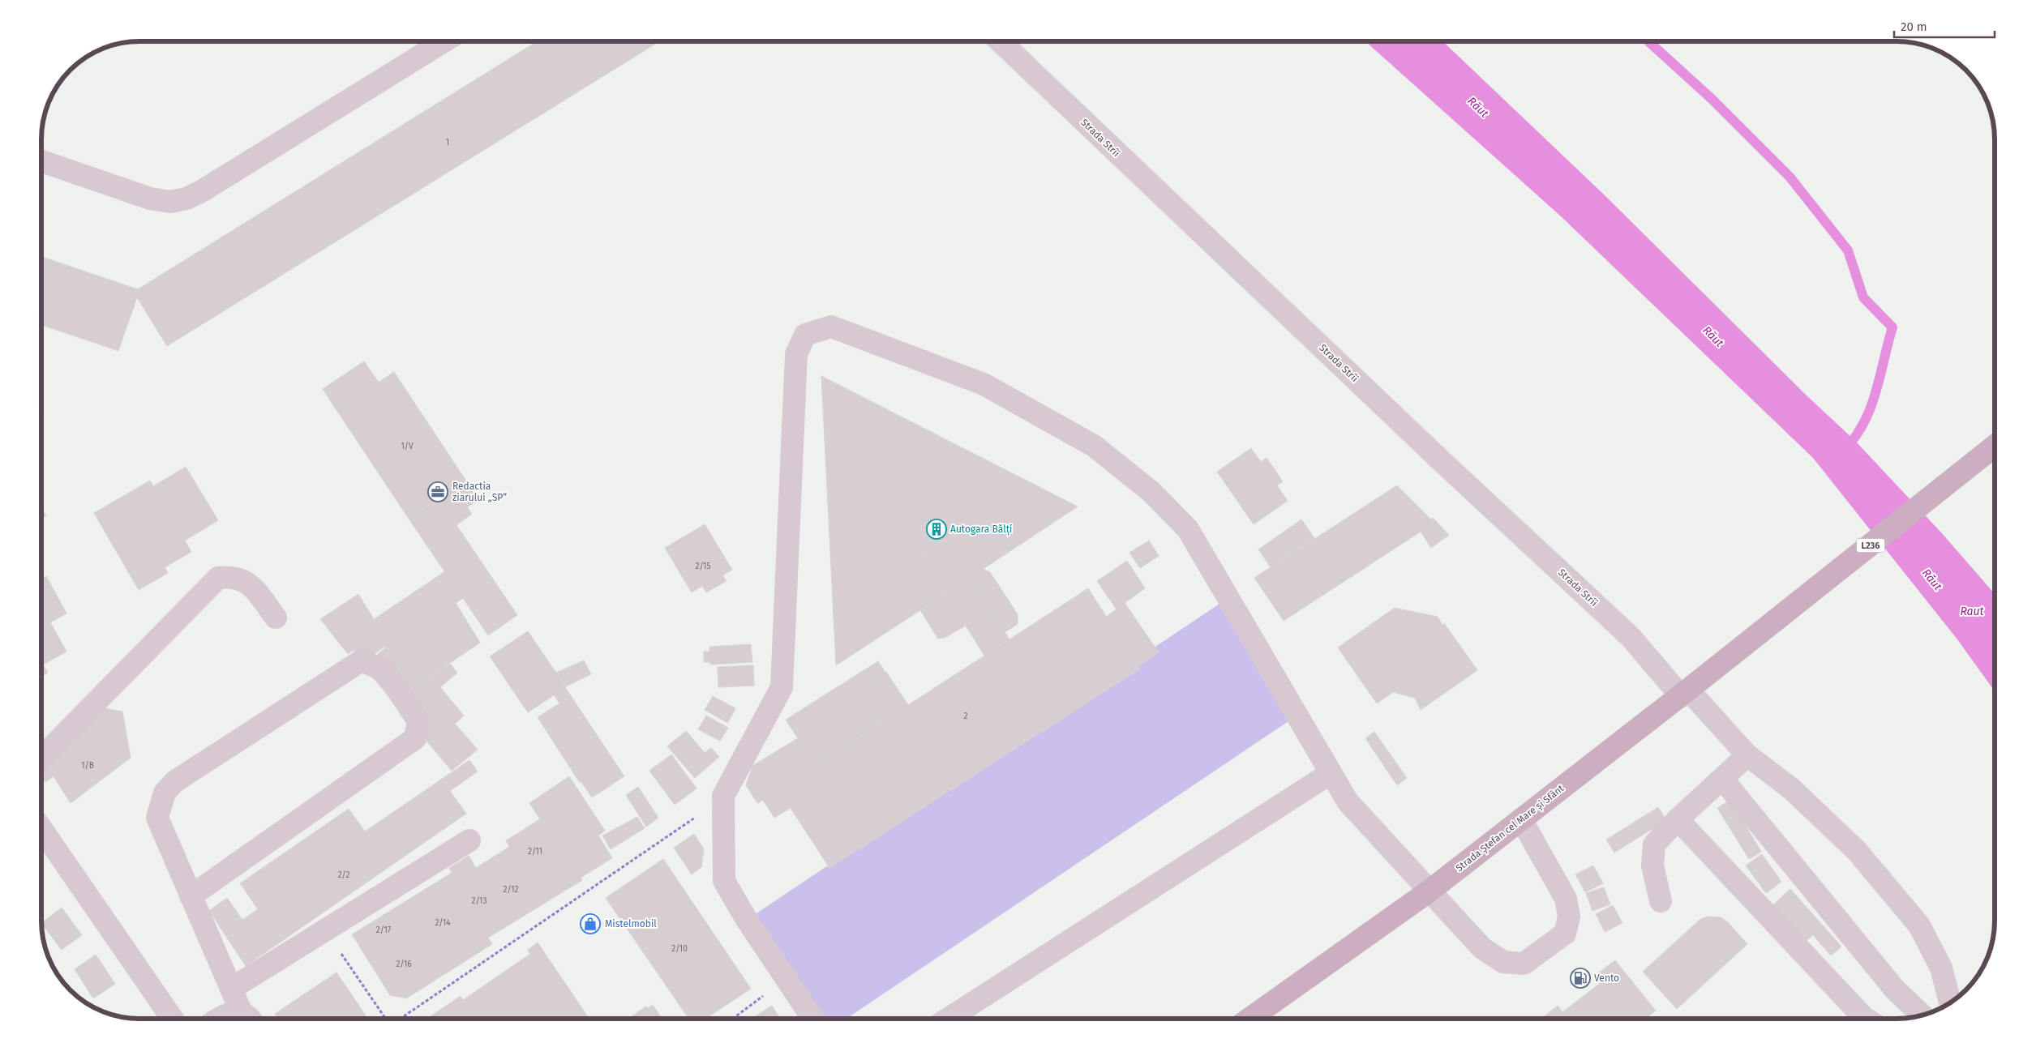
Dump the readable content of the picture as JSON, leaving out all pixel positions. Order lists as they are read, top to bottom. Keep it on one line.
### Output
{"streets":{"main road":["L236","Strada Ștefan cel Mare și Sfânt"],"street":["Strada Strîi"]},"crossings":[["Strada Strîi","Strada Ștefan cel Mare și Sfânt"]],"water":["Răut","Raut"],"places":{"office":["Redactia ziarului „SP“"],"building":["Autogara Bălți"],"shop":["Mistelmobil"],"fuel station":["Vento"]},"house_numbers":["1","1/V","2/15","2","1/B","2/11","2/2","2/12","2/13","2/14","2/17","2/10","2/16"],"scale_bar":"20 m"}
